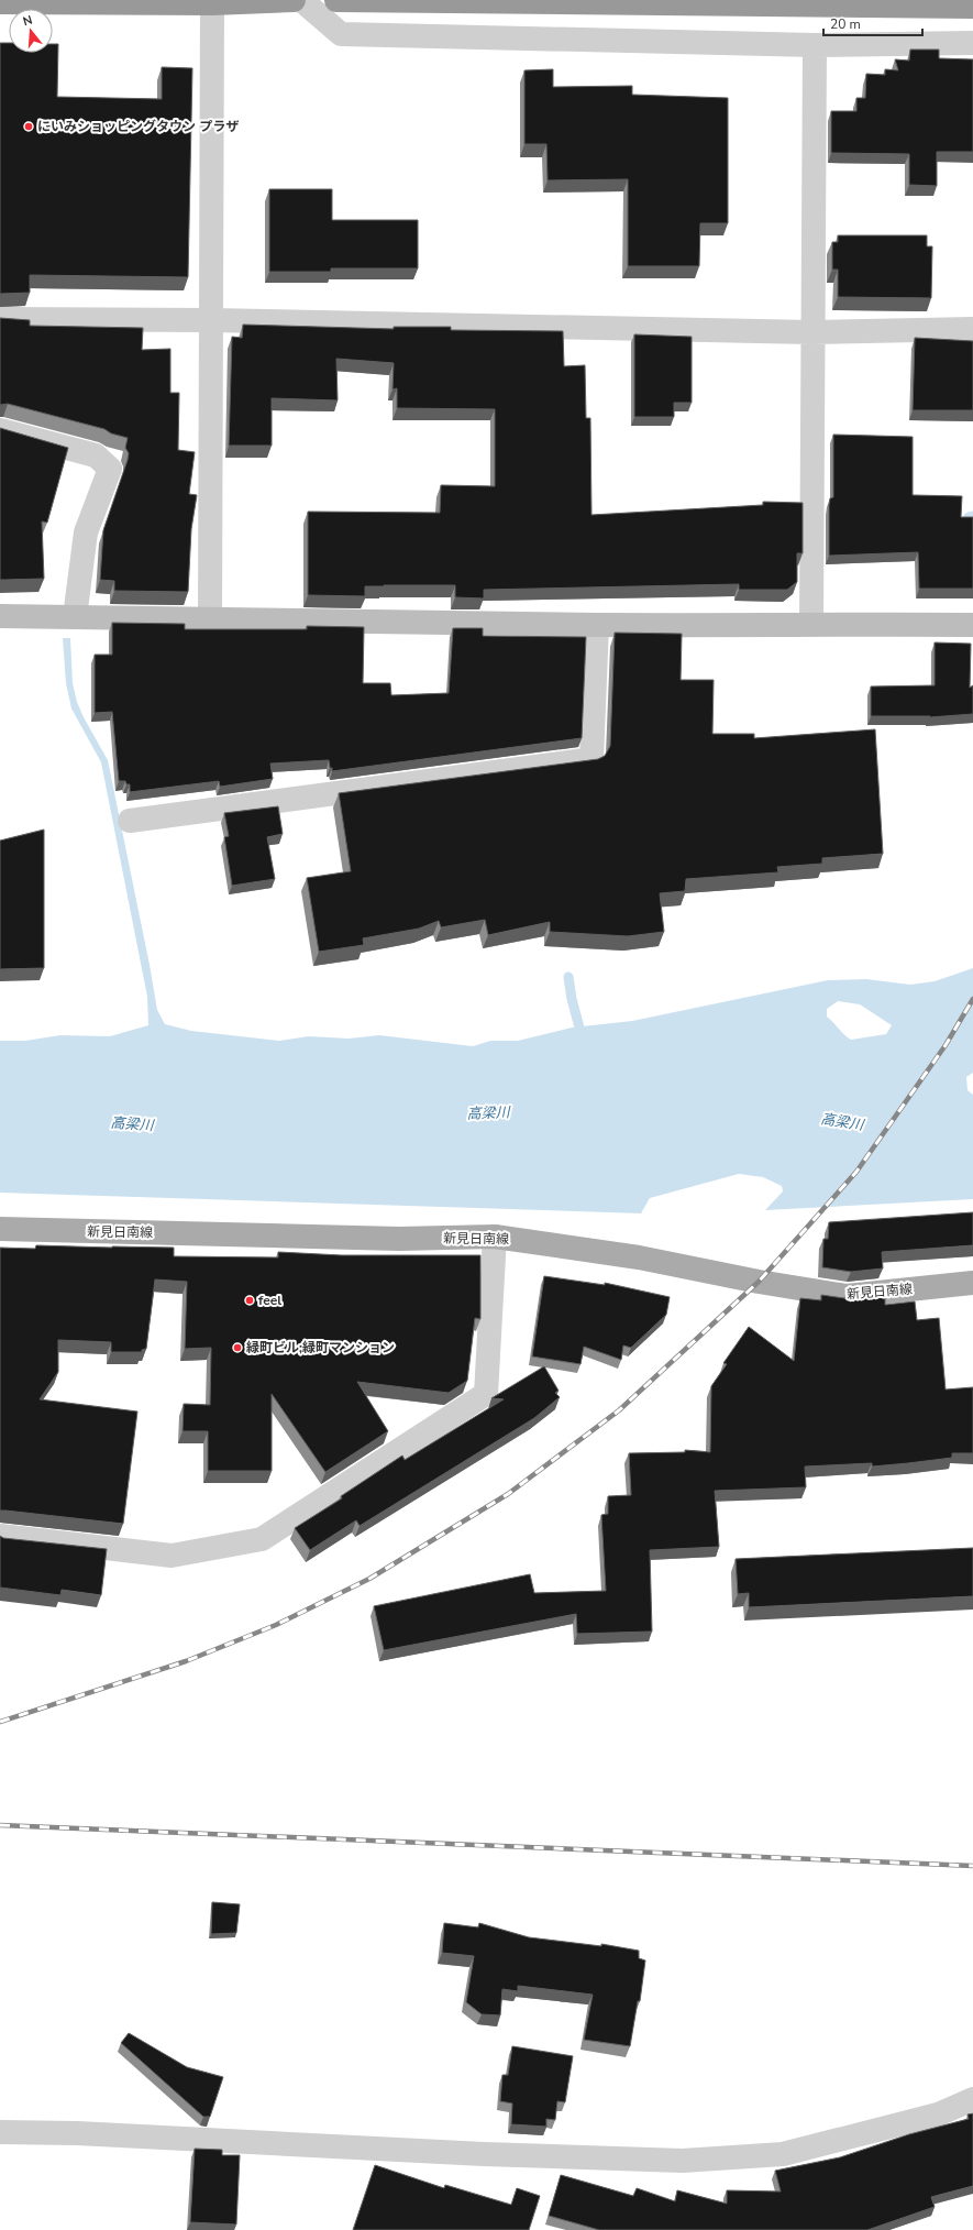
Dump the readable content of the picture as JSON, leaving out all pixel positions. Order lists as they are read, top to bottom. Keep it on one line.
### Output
{"streets":{"main road":["新見日南線"]},"water":["高梁川"],"places":["にいみショッピングタウン プラザ","feel","緑町ビル;緑町マンション"],"scale_bar":"20 m","north":"top"}
